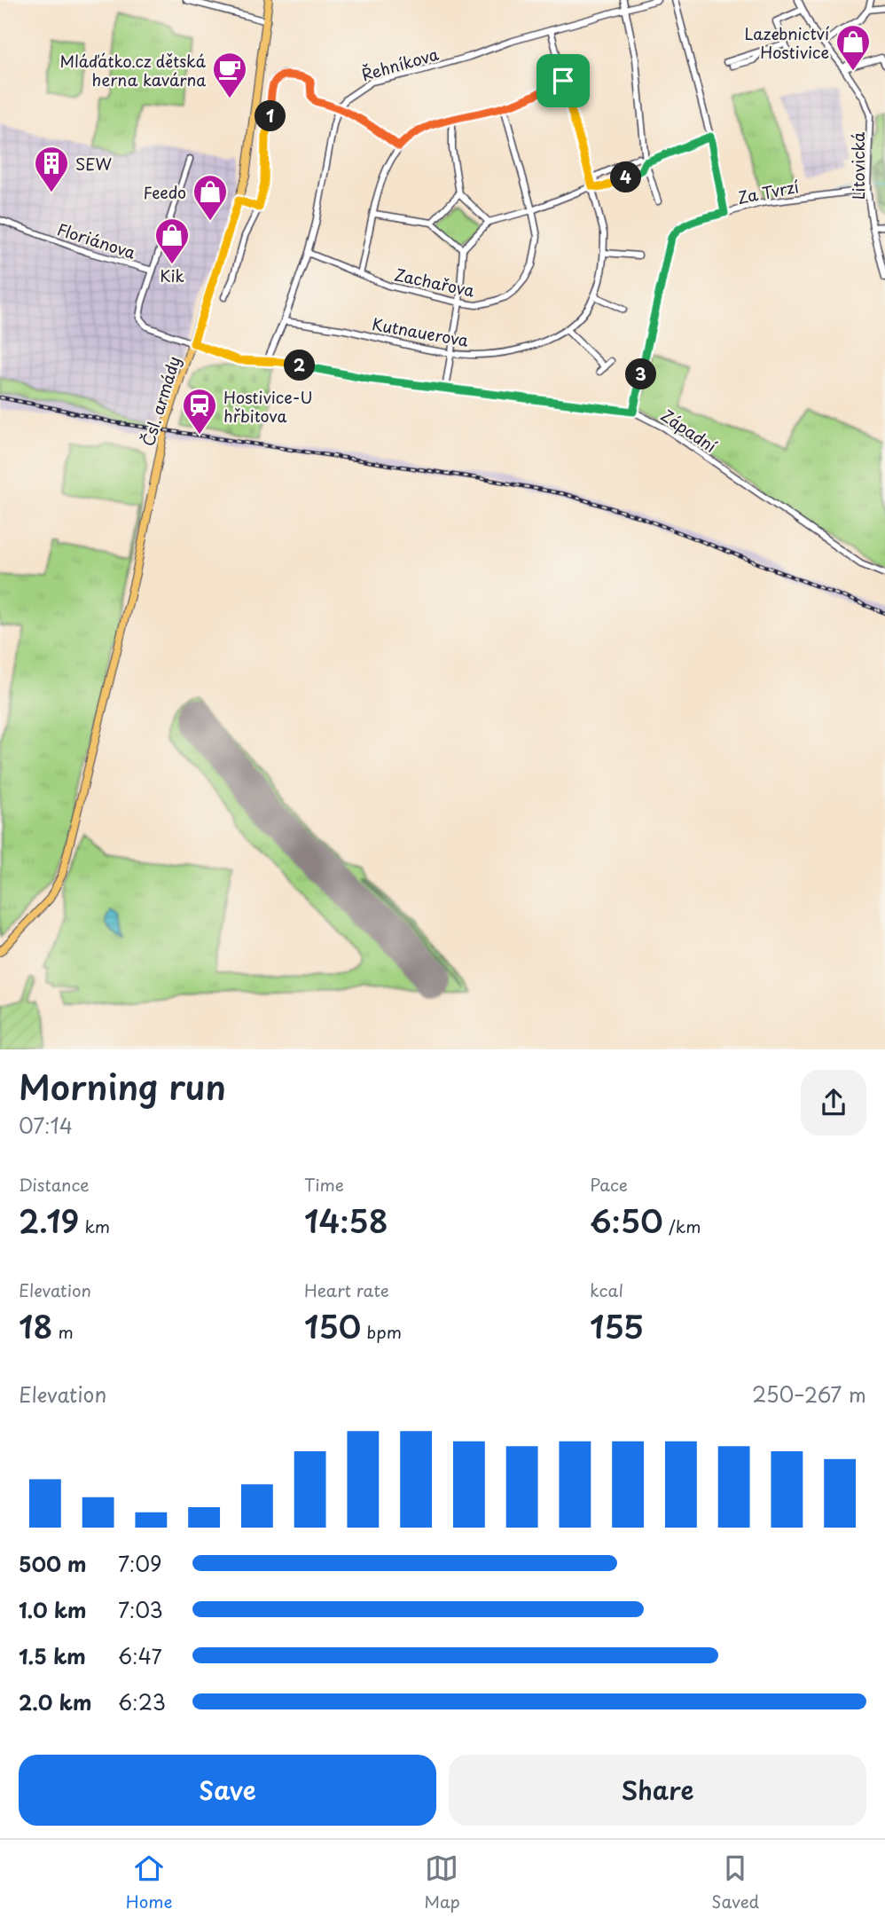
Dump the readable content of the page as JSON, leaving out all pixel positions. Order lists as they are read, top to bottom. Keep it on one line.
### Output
{"streets":{"main road":["Čsl. armády"],"street":["Řehníkova","Litovická","Za Tvrzí","Floriánova","Zachařova","Kutnauerova","Západní"]},"crossings":[["Řehníkova","Kutnauerova"],["Litovická","Za Tvrzí"],["Za Tvrzí","Západní"],["Floriánova","Čsl. armády"],["Floriánova","Západní"],["Čsl. armády","Západní"]],"places":{"shop":["Lazebnictví Hostivice","Feedo","Kik"],"cafe":["Mláďátko.cz dětská herna kavárna"],"building":["SEW"],"station":["Hostivice-U hřbitova"]},"page":{"pins":["1","4","2","3"],"heading":["Morning run","07:14"],"stats":[["Distance","2.19 km"],["Time","14:58"],["Pace","6:50 /km"],["Elevation","18 m"],["Heart rate","150 bpm"],["kcal","155"]],"chart":["Elevation","250–267 m"],"list":[{"name":"500 m","note":"7:09"},{"name":"1.0 km","note":"7:03"},{"name":"1.5 km","note":"6:47"},{"name":"2.0 km","note":"6:23"}],"buttons":["Save","Share"],"tabs":["Home","Map","Saved"]}}
